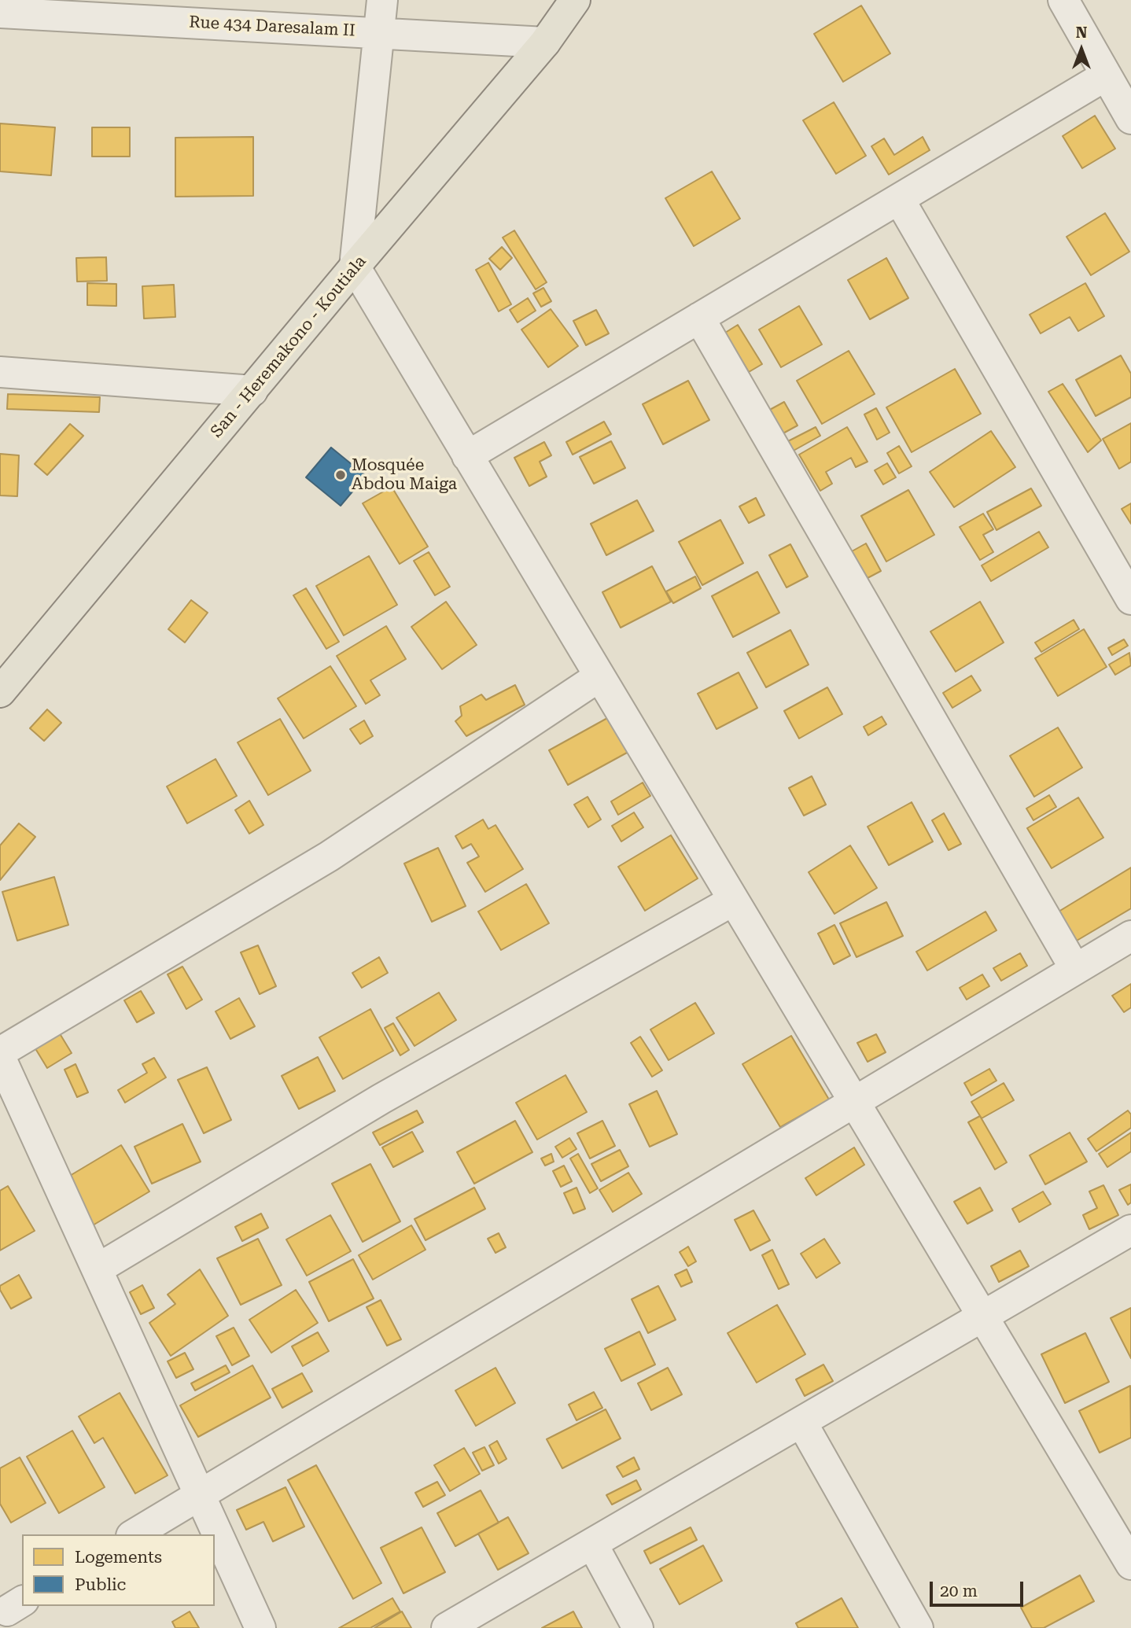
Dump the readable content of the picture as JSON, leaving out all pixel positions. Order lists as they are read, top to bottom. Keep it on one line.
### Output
{"streets":{"main road":["San - Heremakono - Koutiala"],"street":["Rue 434 Daresalam II"]},"crossings":[["Rue 434 Daresalam II","San - Heremakono - Koutiala"]],"places":["Mosquée Abdou Maiga"],"legend":["Logements","Public"],"scale_bar":"20 m","north":"top"}
